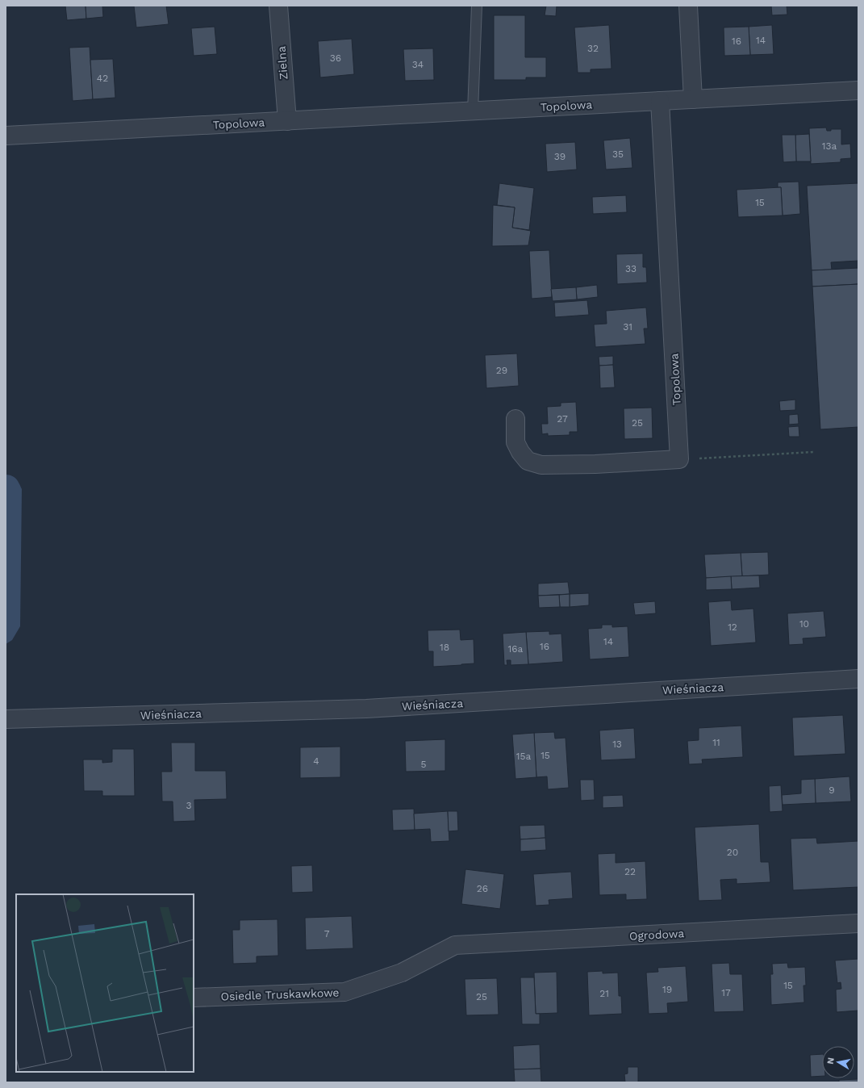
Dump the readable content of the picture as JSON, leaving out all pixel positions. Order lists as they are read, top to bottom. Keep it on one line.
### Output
{"streets":{"street":["Zielna","Topolowa","Wieśniacza","Ogrodowa","Osiedle Truskawkowe"]},"crossings":[["Zielna","Topolowa"],["Ogrodowa","Osiedle Truskawkowe"]],"house_numbers":["14","16","32","36","34","42","13a","35","39","15","33","31","29","27","25","10","12","14","16","18","16a","11","13","15","15a","4","5","9","3","20","22","26","7","15","19","17","21","25"],"north":"left"}
